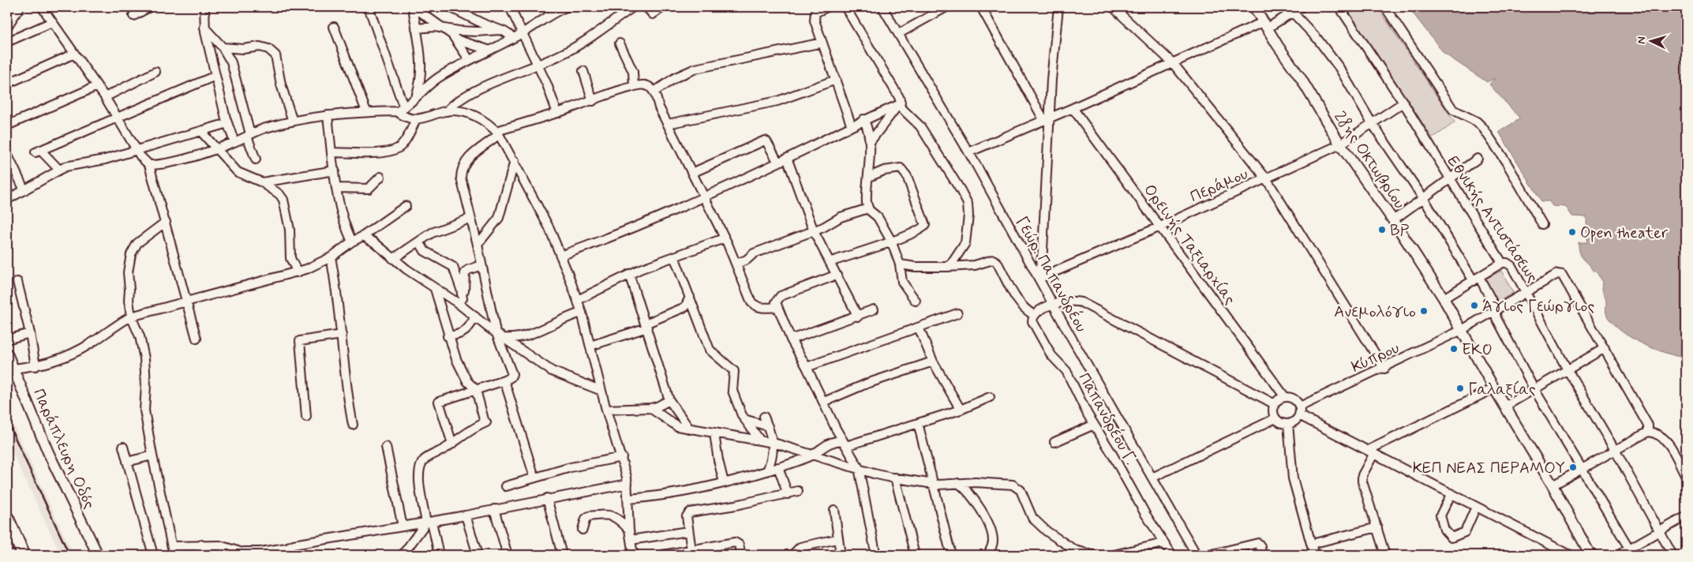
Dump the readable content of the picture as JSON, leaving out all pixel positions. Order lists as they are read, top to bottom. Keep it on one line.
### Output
{"streets":{"main road":["28ης Οκτωβρίου","Παράπλευρη Οδός"],"street":["Περάμου","Εθνικής Αντιστάσεως","Ορεινής Ταξιαρχίας","Γεώρ. Παπανδρέου","Κύπρου","Παπανδρέου Γ."]},"crossings":[["28ης Οκτωβρίου","Περάμου"],["28ης Οκτωβρίου","Κύπρου"],["Περάμου","Εθνικής Αντιστάσεως"],["Περάμου","Ορεινής Ταξιαρχίας"],["Περάμου","Γεώρ. Παπανδρέου"],["Εθνικής Αντιστάσεως","Κύπρου"],["Ορεινής Ταξιαρχίας","Κύπρου"]],"places":["BP","Open theater","Άγιος Γεώργιος","Ανεμολόγιο","EKO","Γαλαξίας","ΚΕΠ ΝΕΑΣ ΠΕΡΑΜΟΥ"],"north":"left"}
